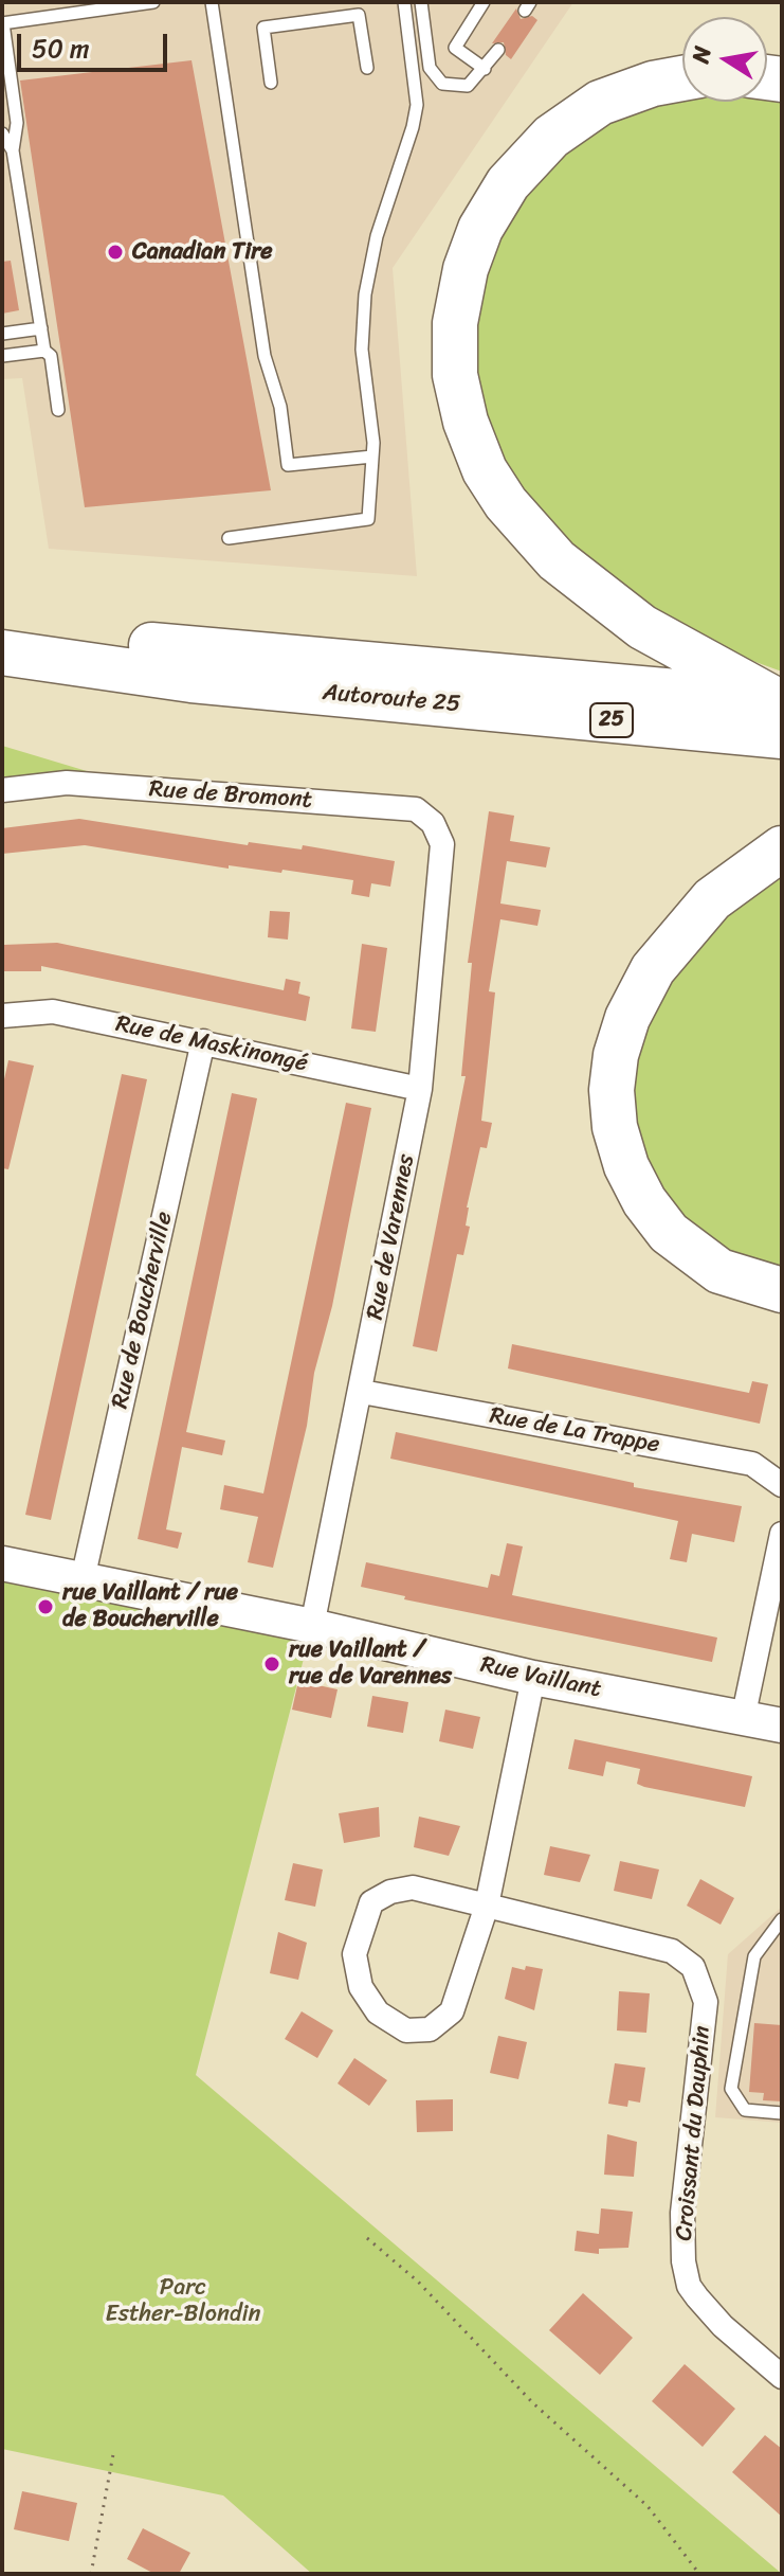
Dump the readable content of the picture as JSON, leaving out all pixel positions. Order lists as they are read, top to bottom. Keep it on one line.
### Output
{"streets":{"highway":["Autoroute 25","25"],"street":["Rue de Bromont","Rue de Maskinongé","Rue de Varennes","Rue de Boucherville","Rue de La Trappe","Rue Vaillant","Croissant du Dauphin"]},"crossings":[["Rue de Bromont","Rue de Varennes"],["Rue de Maskinongé","Rue de Varennes"],["Rue de Maskinongé","Rue de Boucherville"],["Rue de Varennes","Rue de La Trappe"],["Rue de Varennes","Rue Vaillant"],["Rue de Boucherville","Rue Vaillant"]],"parks":["Parc Esther-Blondin"],"places":["Canadian Tire","rue Vaillant / rue de Boucherville","rue Vaillant / rue de Varennes"],"scale_bar":"50 m","north":"left"}
